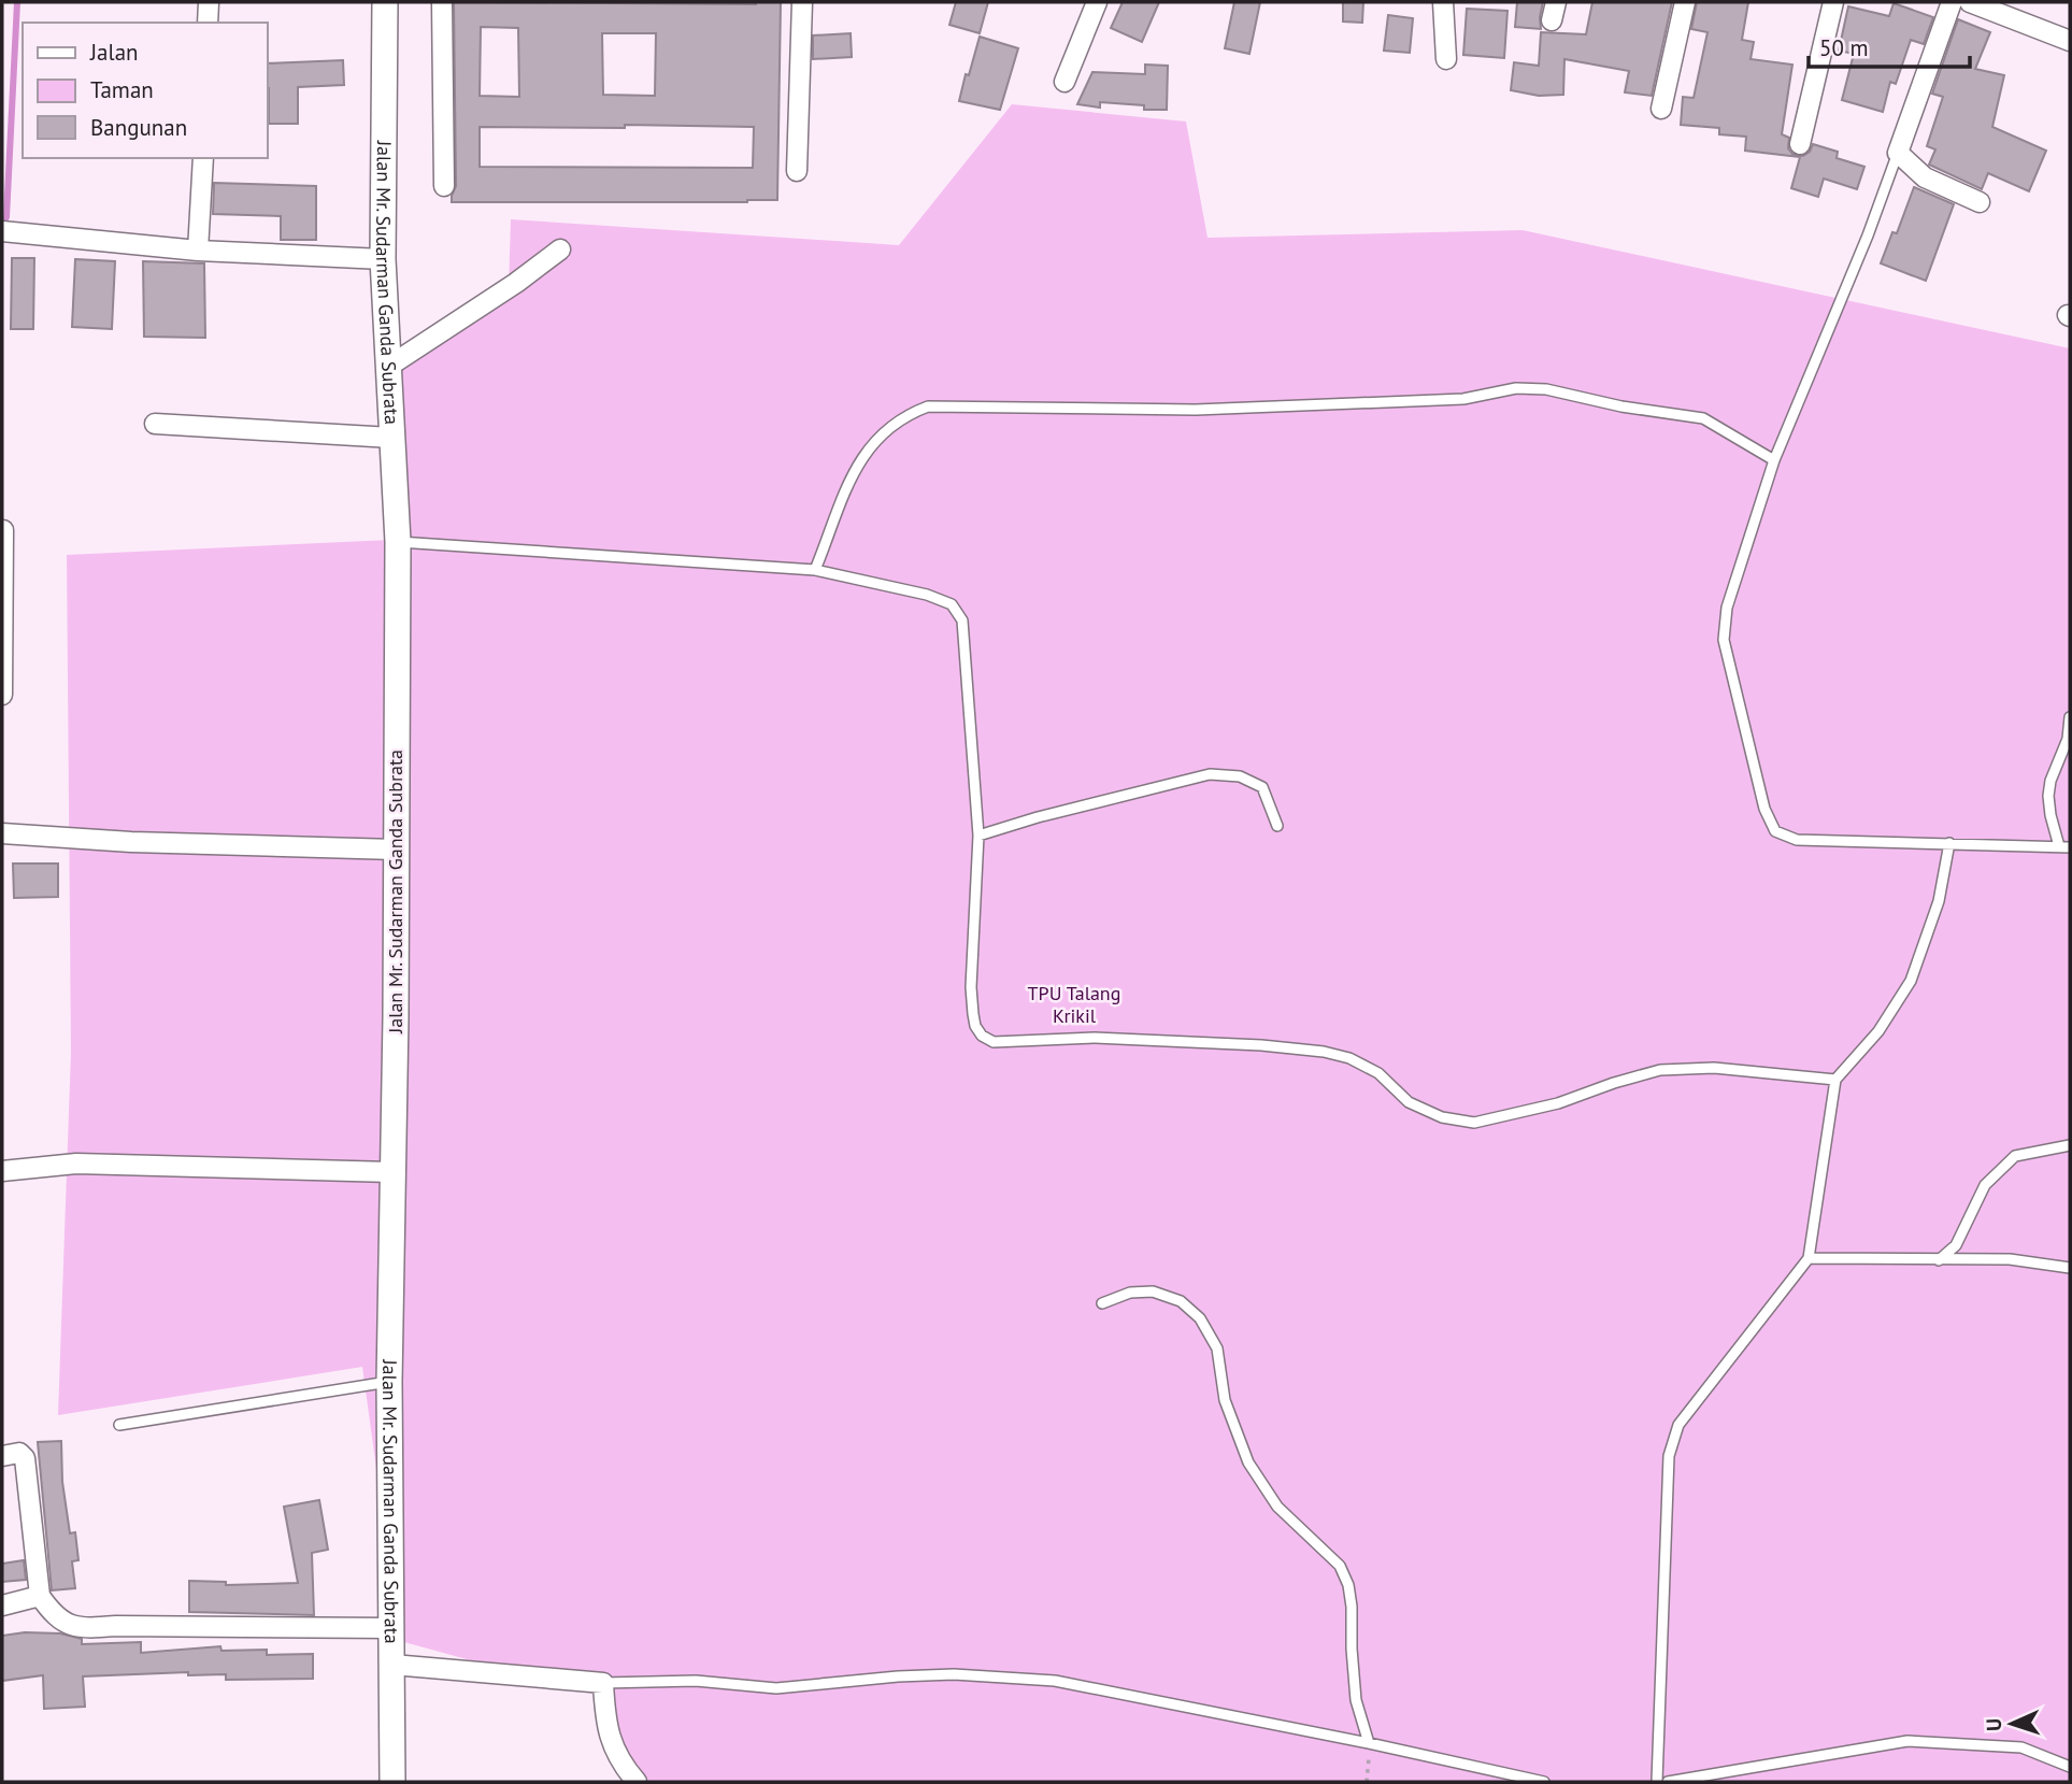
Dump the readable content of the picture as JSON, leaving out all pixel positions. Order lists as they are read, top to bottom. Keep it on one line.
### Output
{"streets":{"street":["Jalan Mr. Sudarman Ganda Subrata"]},"parks":["TPU Talang Krikil"],"legend":["Jalan","Taman","Bangunan"],"scale_bar":"50 m","north":"left"}
